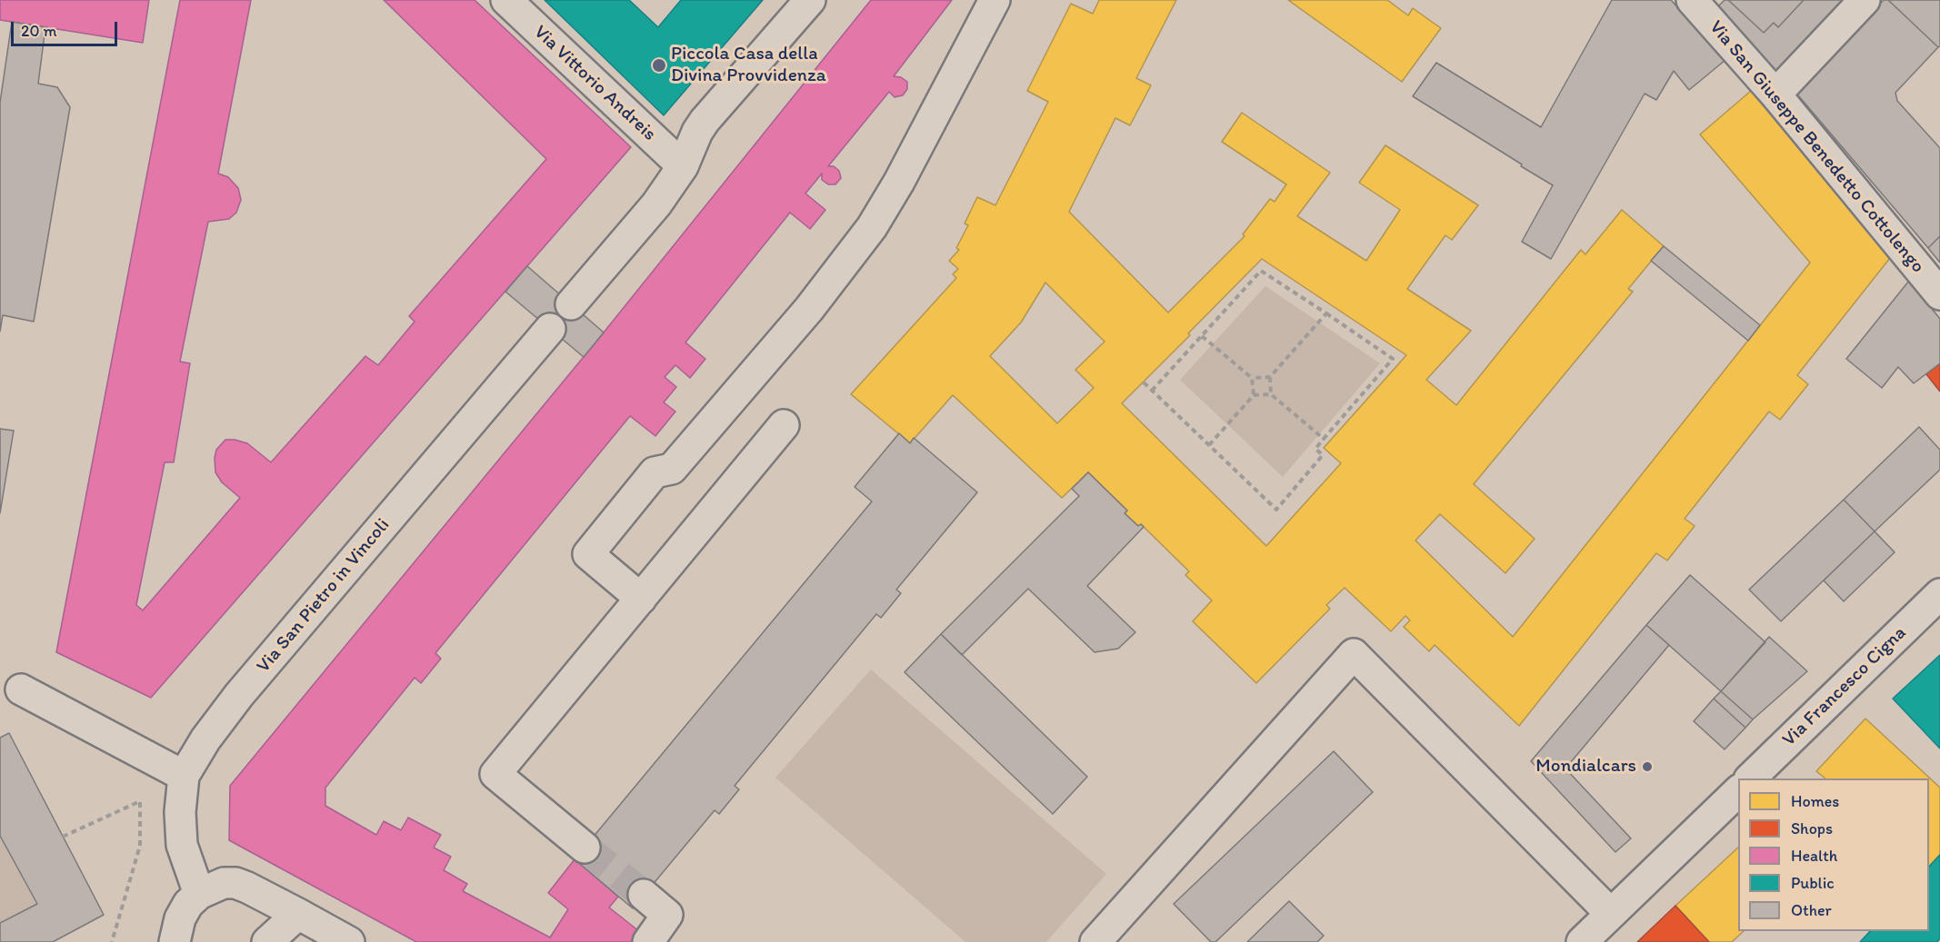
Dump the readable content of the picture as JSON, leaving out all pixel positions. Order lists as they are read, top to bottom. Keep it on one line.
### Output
{"streets":{"street":["Via Vittorio Andreis","Via San Giuseppe Benedetto Cottolengo","Via San Pietro in Vincoli","Via Francesco Cigna"]},"places":["Piccola Casa della Divina Provvidenza","Mondialcars"],"legend":["Homes","Shops","Health","Public","Other"],"scale_bar":"20 m"}
